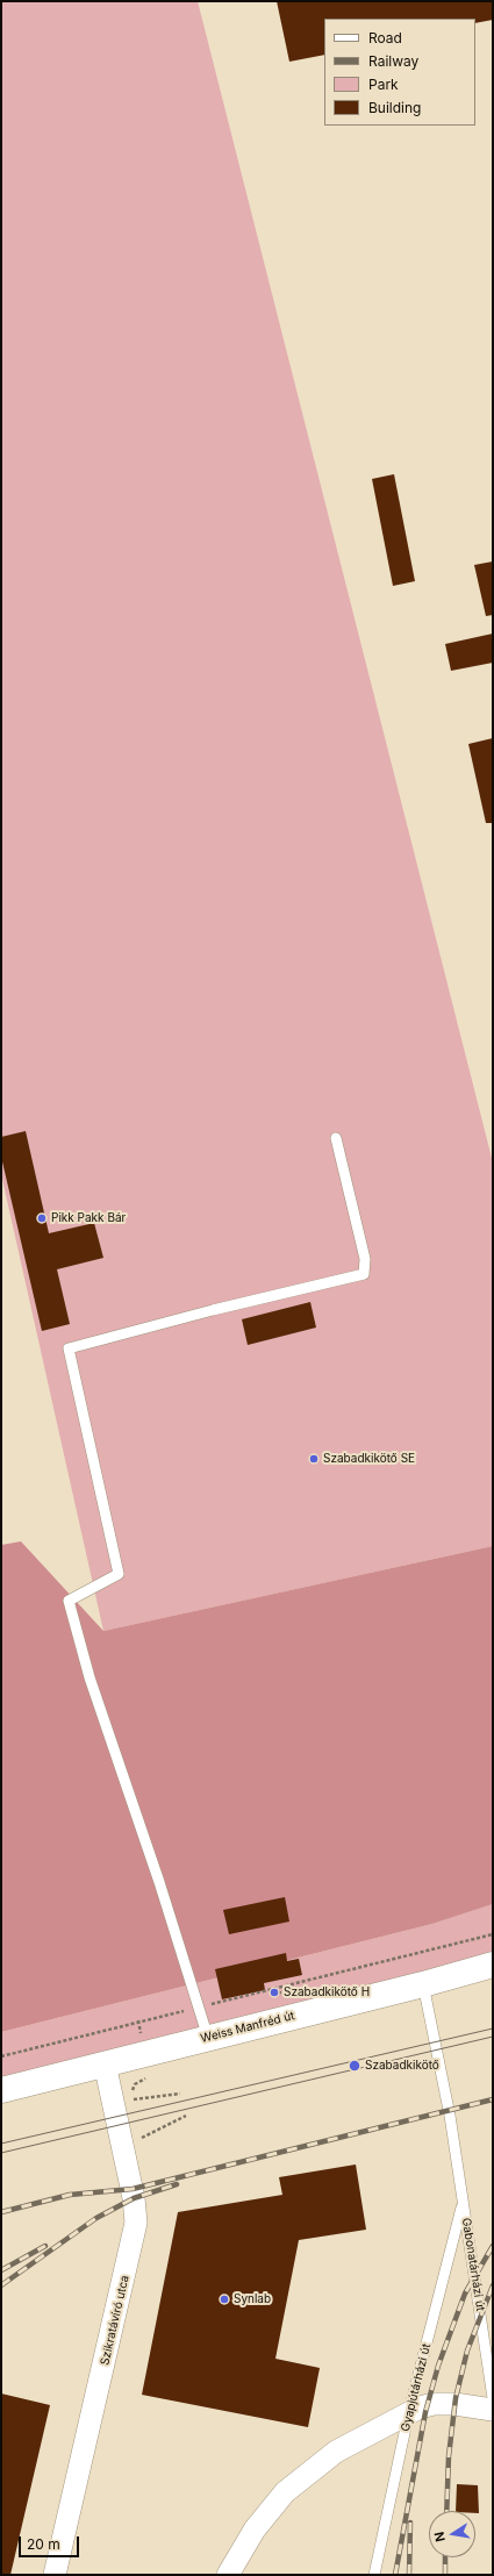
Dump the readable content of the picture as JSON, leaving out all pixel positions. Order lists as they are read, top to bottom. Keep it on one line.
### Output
{"streets":{"main road":["Weiss Manfréd út"],"street":["Szikratávíró utca"],"lane":["Gabonatárházi út","Gyapjútárházi út"]},"crossings":[["Weiss Manfréd út","Gabonatárházi út"],["Weiss Manfréd út","Szikratávíró utca"],["Gabonatárházi út","Gyapjútárházi út"]],"places":["Pikk Pakk Bár","Szabadkikötő SE","Szabadkikötő H","Szabadkikötő","Synlab"],"legend":["Road","Railway","Park","Building"],"scale_bar":"20 m","north":"left"}
